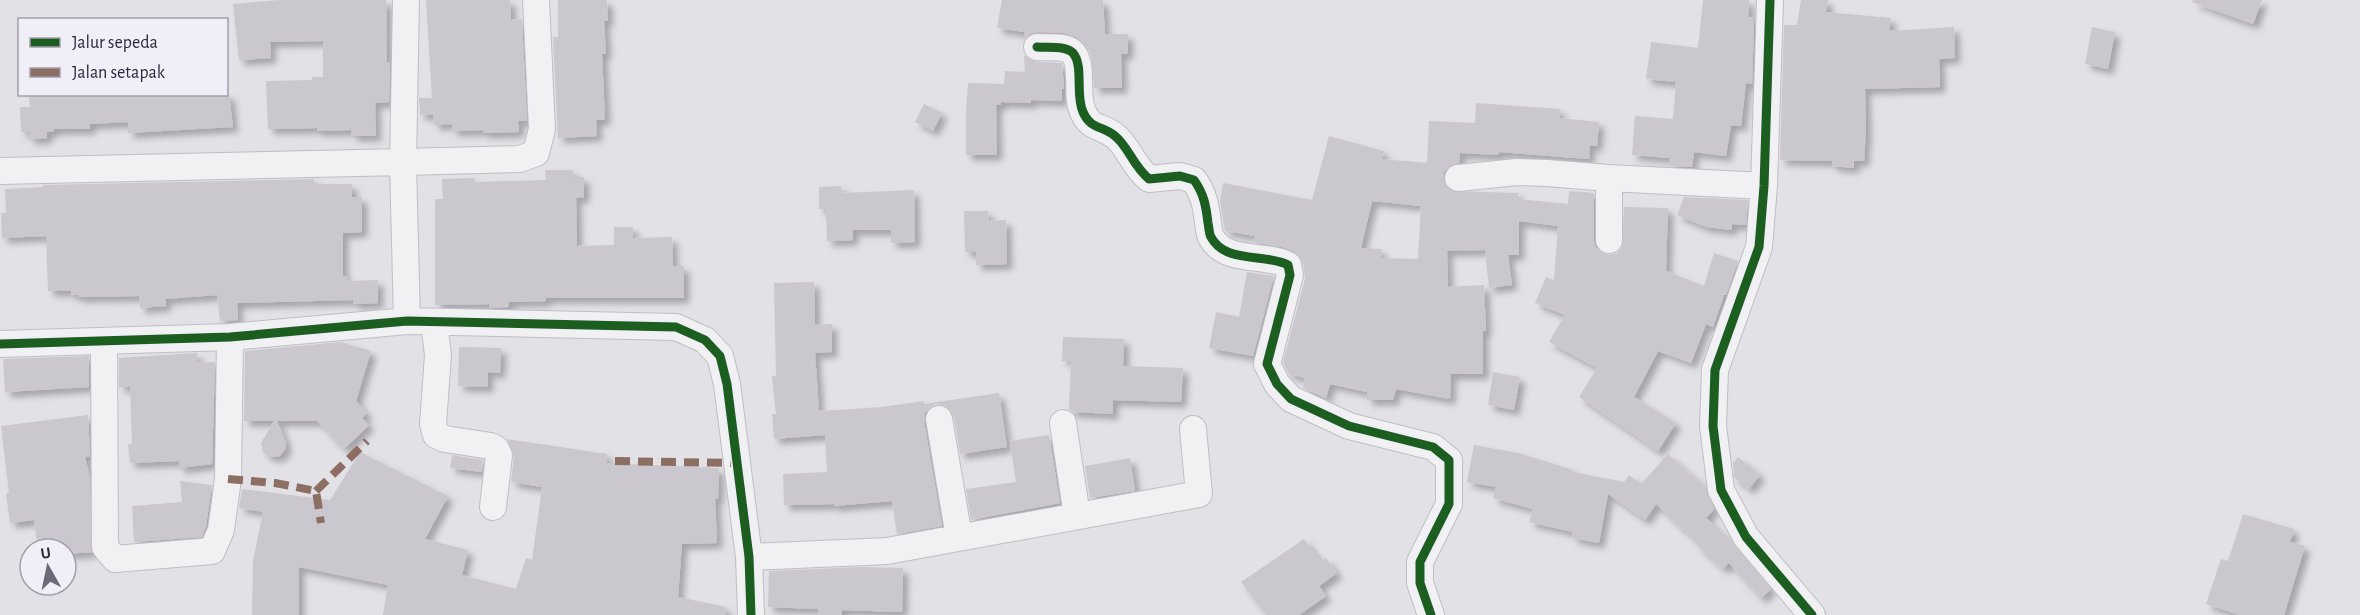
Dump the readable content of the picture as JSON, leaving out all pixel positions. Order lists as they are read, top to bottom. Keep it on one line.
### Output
{"legend":["Jalur sepeda","Jalan setapak"],"north":"top"}
